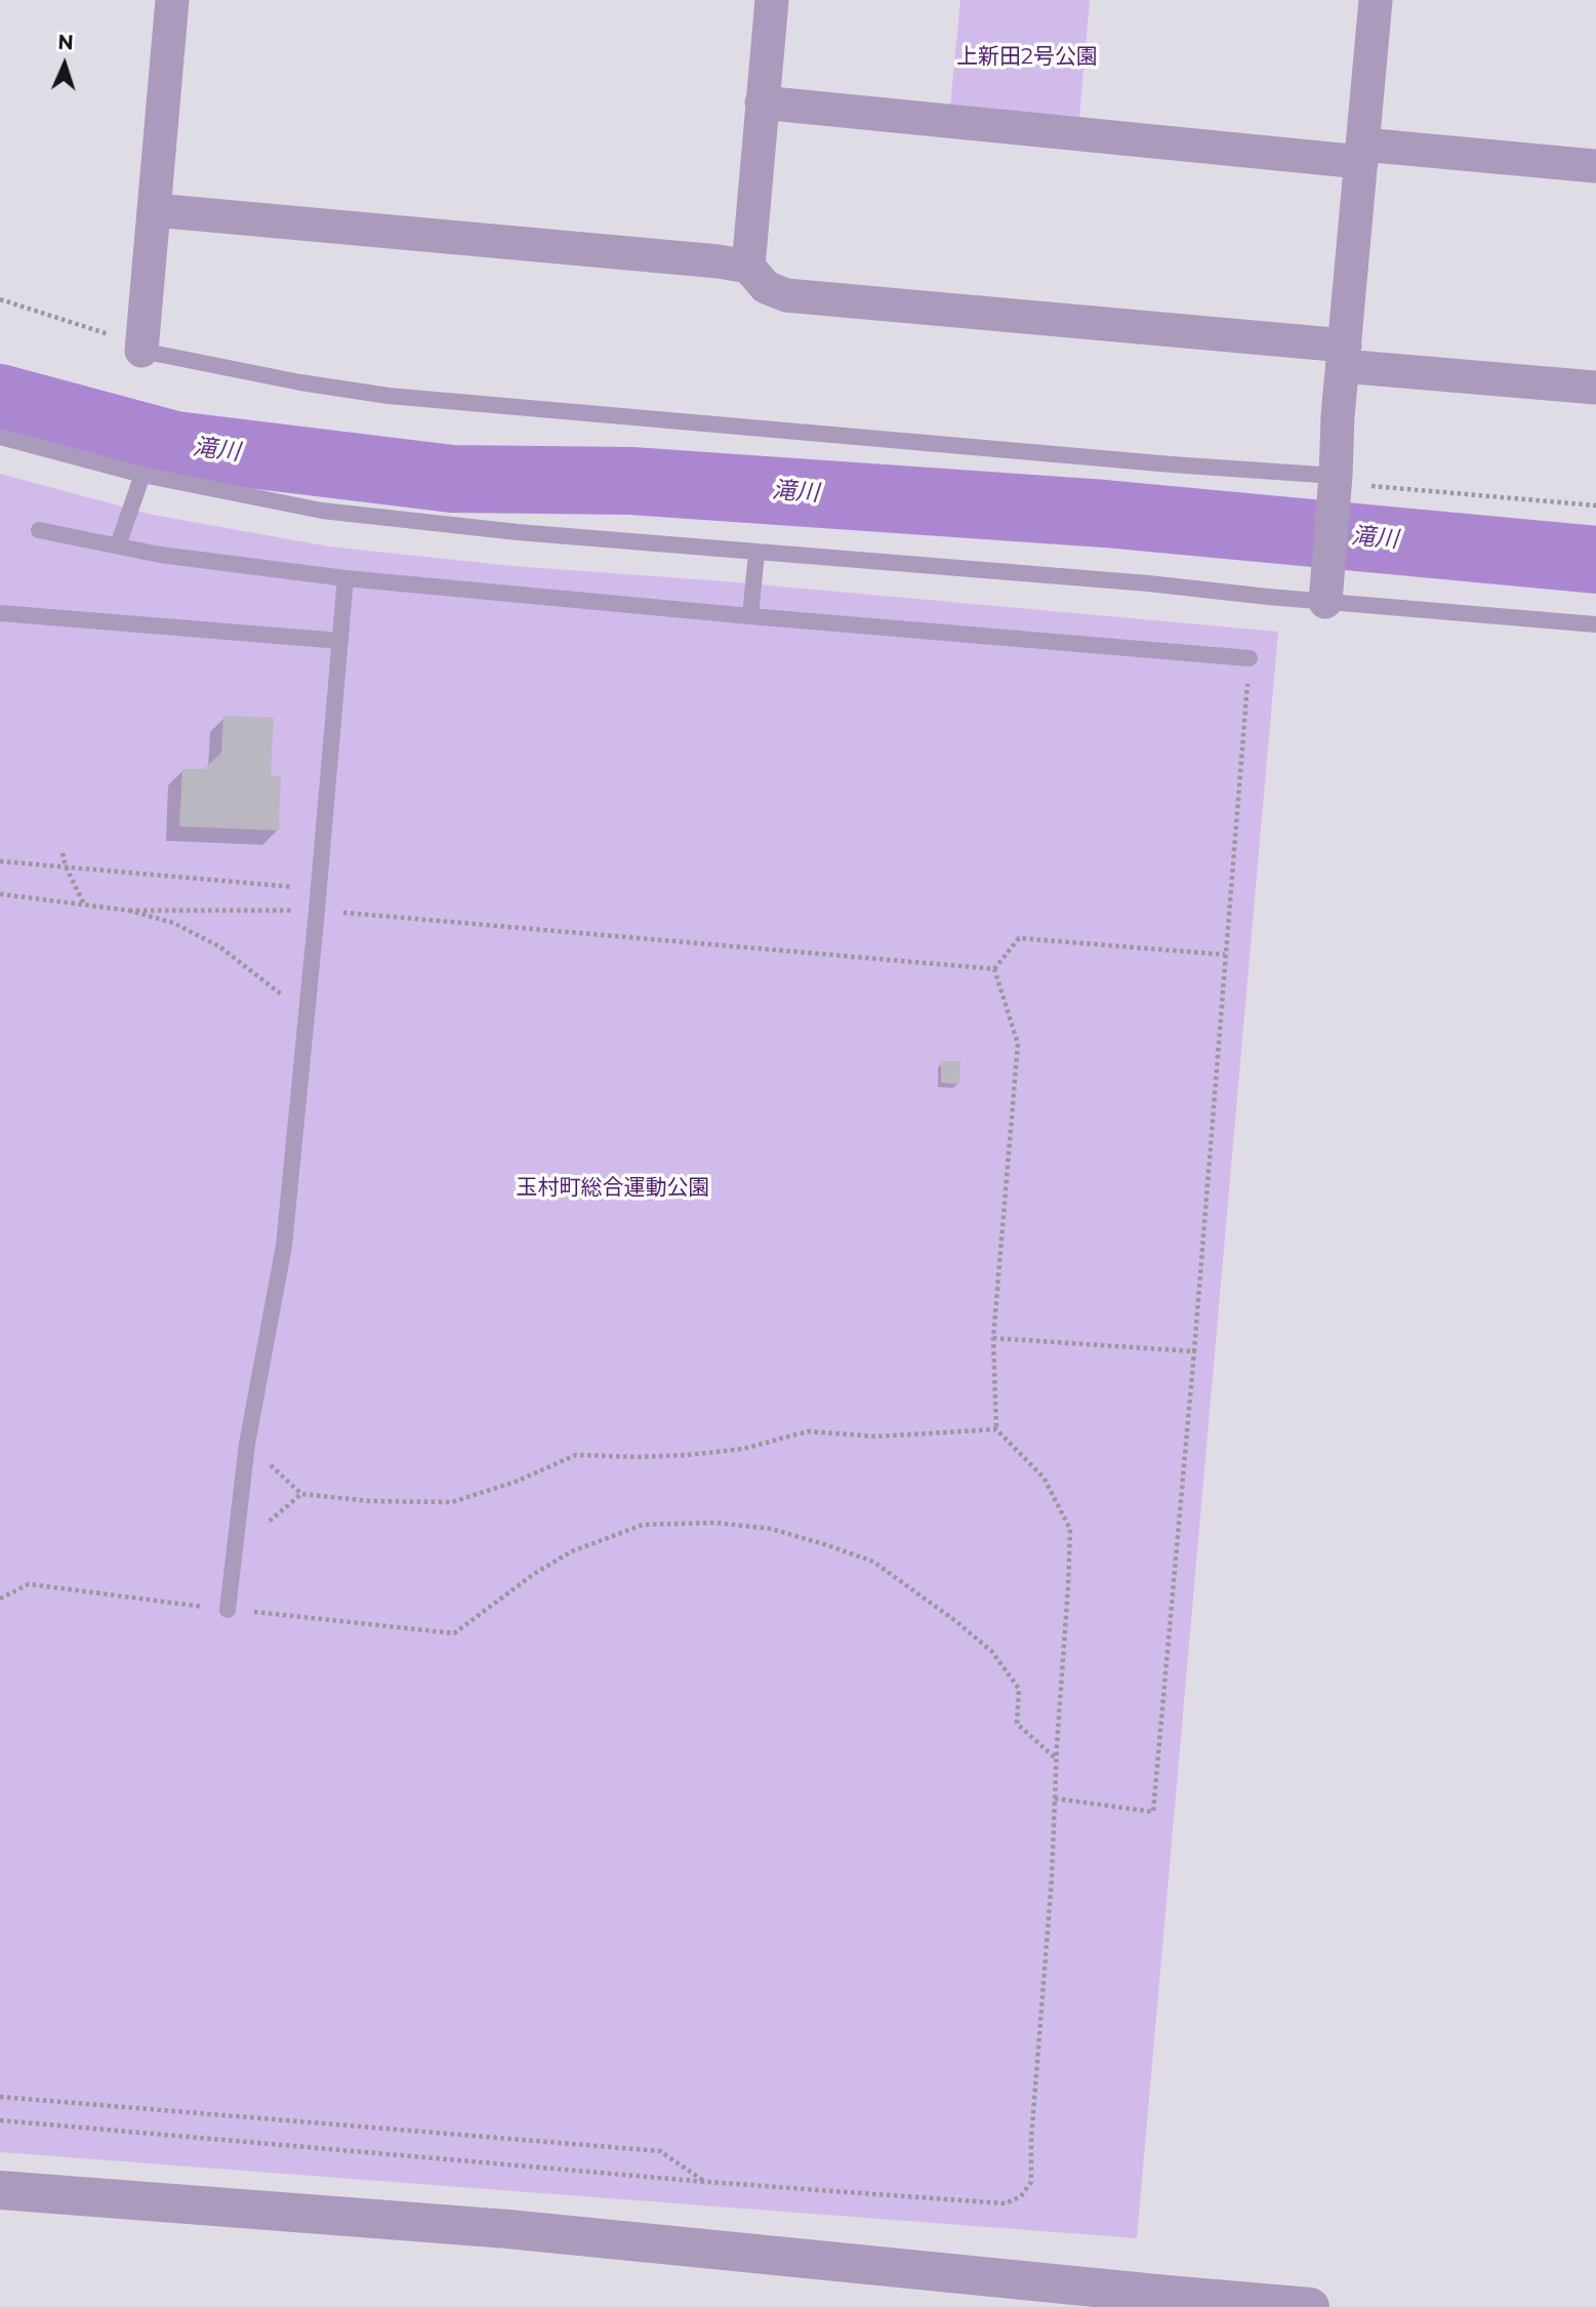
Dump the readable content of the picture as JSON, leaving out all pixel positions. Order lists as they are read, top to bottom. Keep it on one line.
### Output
{"water":["滝川"],"parks":["上新田2号公園","玉村町総合運動公園"],"north":"top"}
